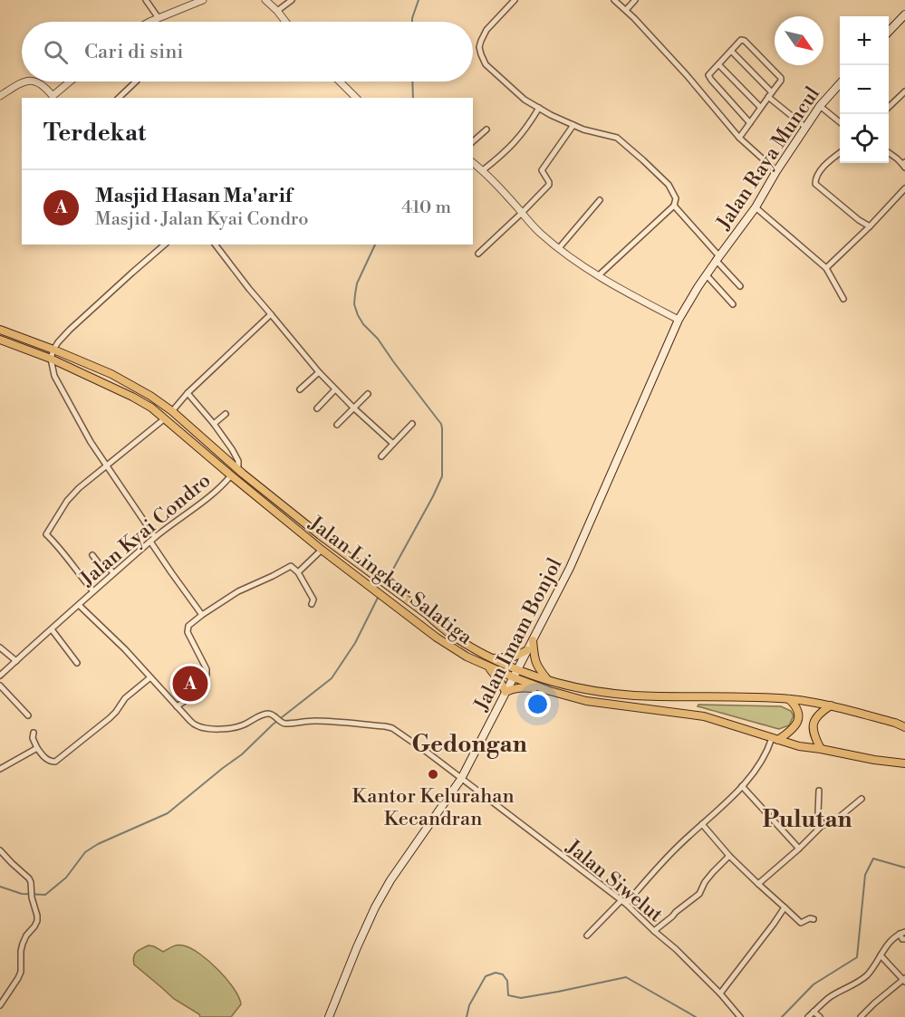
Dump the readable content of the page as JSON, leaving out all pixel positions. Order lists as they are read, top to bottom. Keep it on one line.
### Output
{"streets":{"highway":["Jalan Lingkar Salatiga"],"main road":["Jalan Raya Muncul","Jalan Imam Bonjol"],"street":["Jalan Kyai Condro","Jalan Siwelut"]},"crossings":[["Jalan Raya Muncul","Jalan Imam Bonjol"],["Jalan Kyai Condro","Jalan Lingkar Salatiga"],["Jalan Kyai Condro","Jalan Imam Bonjol"],["Jalan Kyai Condro","Jalan Siwelut"],["Jalan Lingkar Salatiga","Jalan Imam Bonjol"],["Jalan Imam Bonjol","Jalan Siwelut"]],"districts":["Gedongan","Pulutan"],"places":["Kantor Kelurahan Kecandran"],"north":"bottom right","page":{"map_buttons":["+","−"],"search":"Cari di sini","heading":"Terdekat","list":[{"mark":"A","name":"Masjid Hasan Ma'arif","note":"Masjid · Jalan Kyai Condro","value":"410 m"}],"pins":"A"}}
